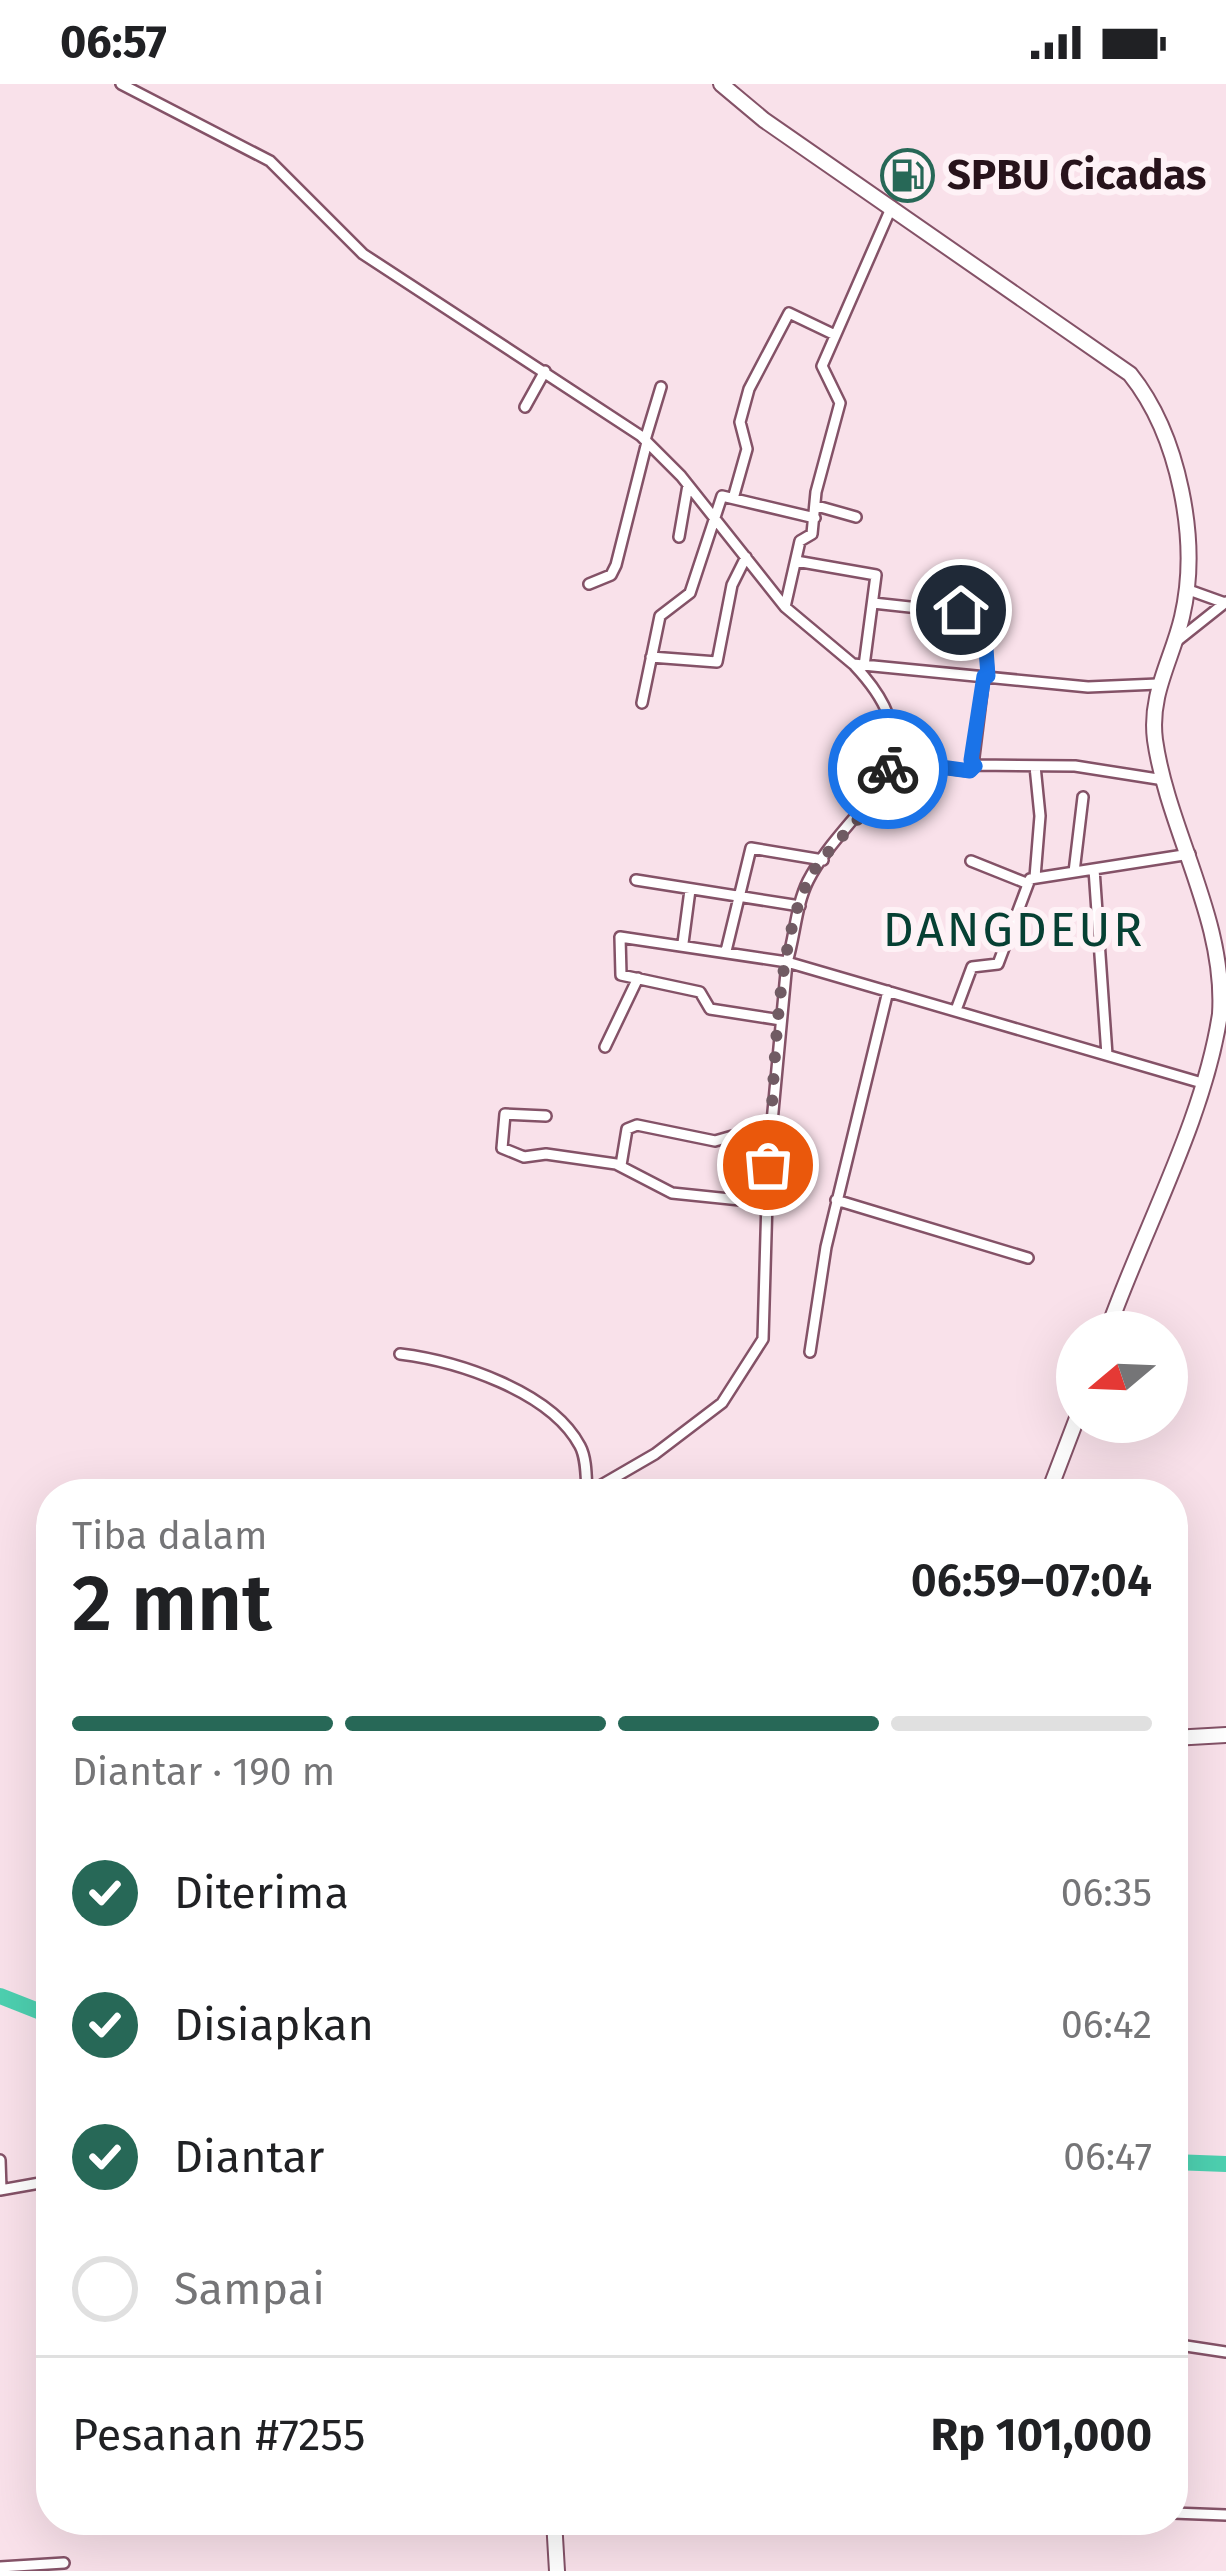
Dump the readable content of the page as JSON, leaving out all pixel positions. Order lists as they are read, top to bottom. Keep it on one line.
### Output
{"districts":["DANGDEUR"],"places":{"fuel station":["SPBU Cicadas"]},"north":"left","page":{"status":"06:57","heading":["2 mnt","Tiba dalam","06:59–07:04"],"panel":["Pesanan #7255","Rp 101,000"],"bar":"Diantar · 190 m","list":[["Diterima","06:35"],["Disiapkan","06:42"],["Diantar","06:47"],"Sampai"]}}
